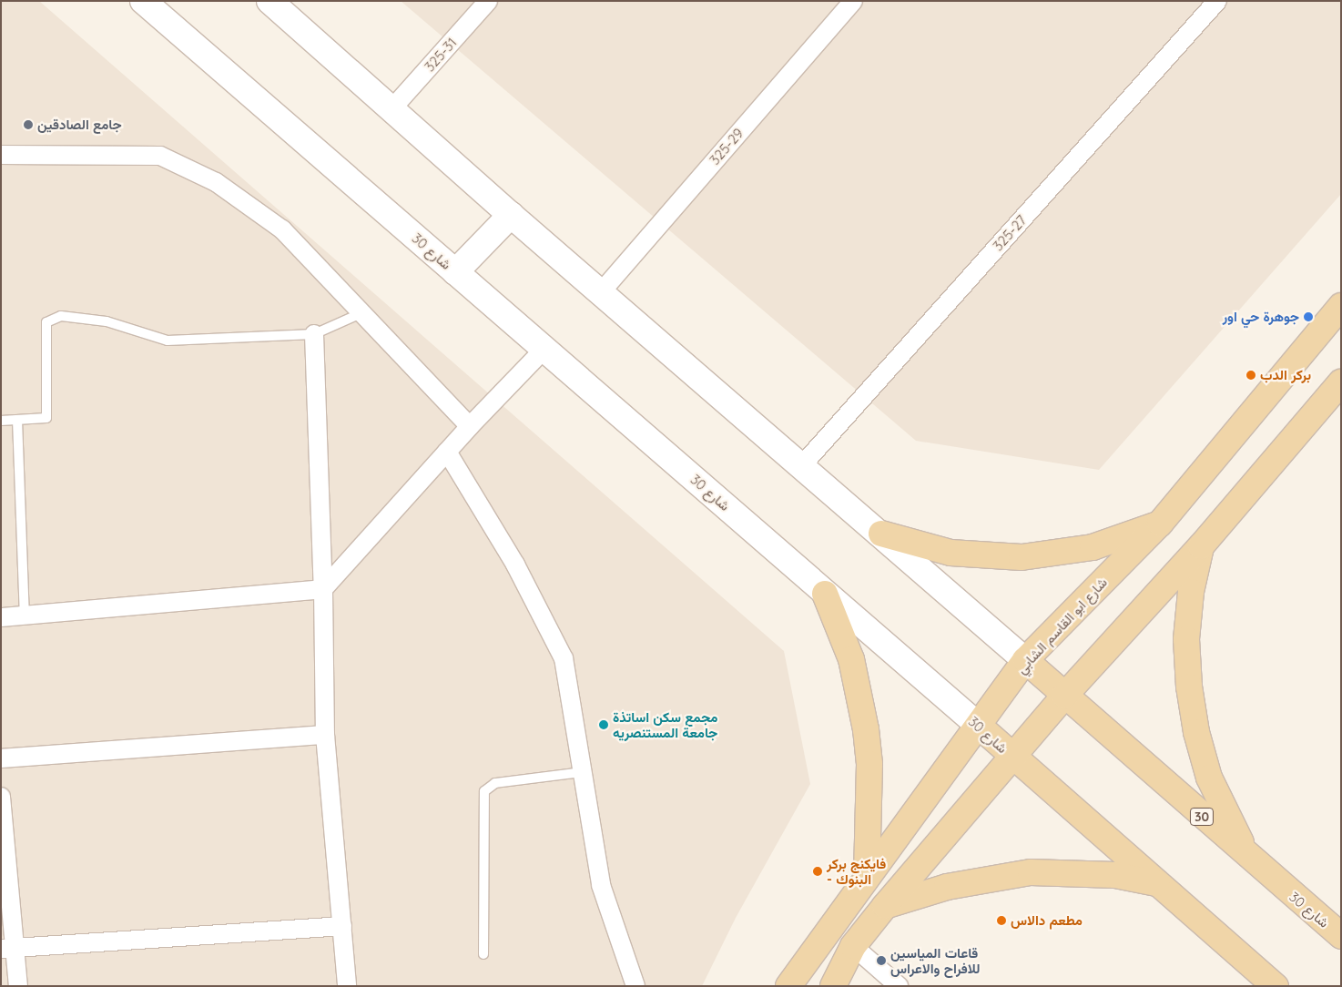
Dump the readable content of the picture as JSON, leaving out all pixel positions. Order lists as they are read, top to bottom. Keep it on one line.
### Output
{"streets":{"main road":["شارع 30","شارع ابو القاسم الشابي","30"],"street":["325-31","325-29","325-27"]},"crossings":[["325-31","شارع 30"],["325-29","شارع 30"],["325-27","شارع 30"],["شارع 30","شارع ابو القاسم الشابي"]],"places":["جامع الصادقين","جوهرة حي اور","بركر الدب","مجمع سكن اساتذة جامعة المستنصريه","فايكنج بركر - البنوك","مطعم دالاس","قاعات المياسين للافراح والاعراس"]}
